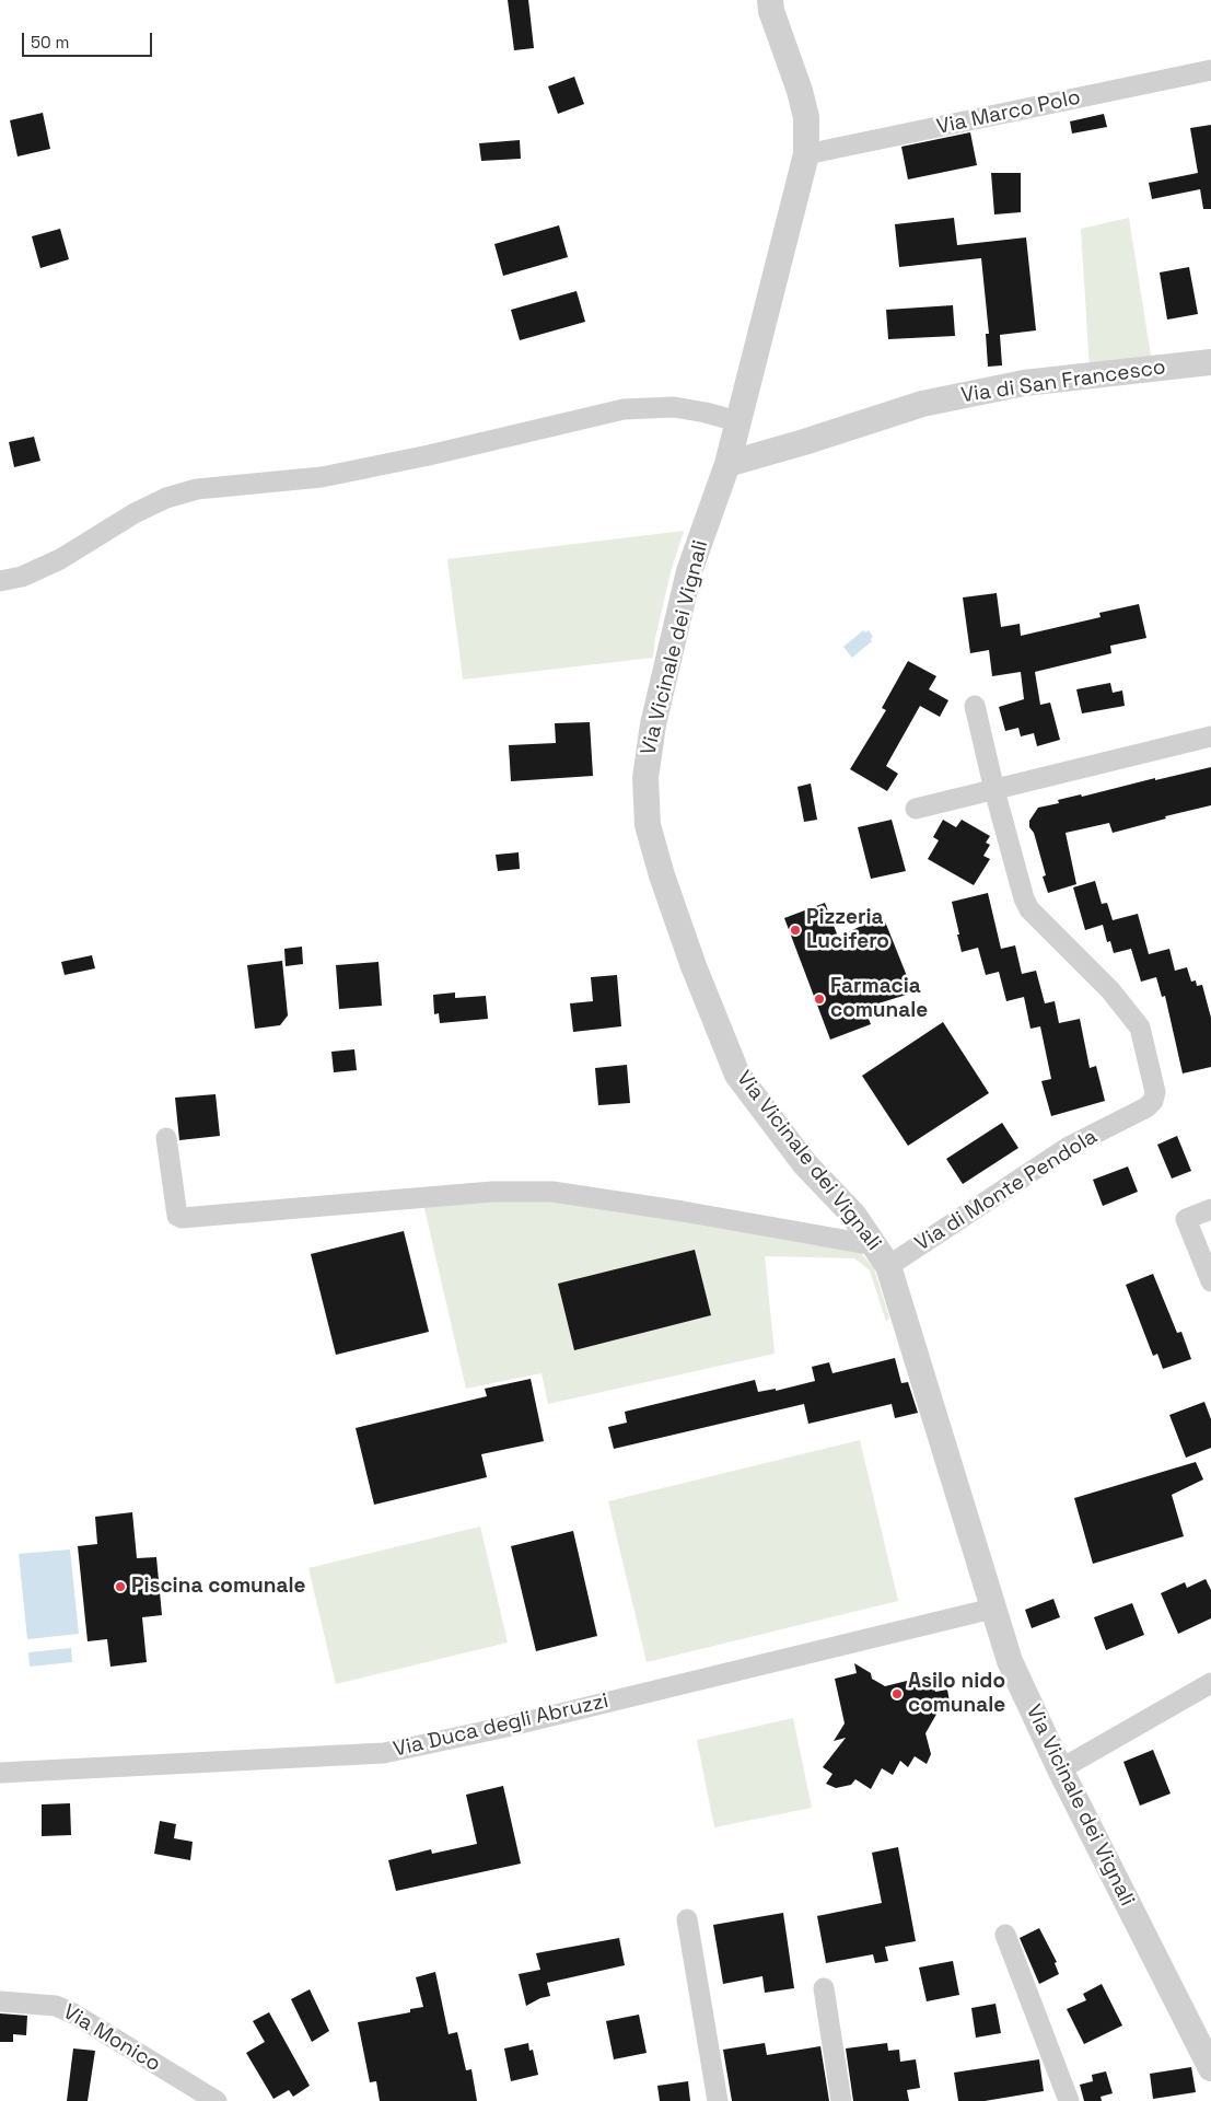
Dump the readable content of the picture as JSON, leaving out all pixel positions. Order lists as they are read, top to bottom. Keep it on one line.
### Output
{"streets":{"street":["Via Marco Polo","Via di San Francesco","Via Vicinale dei Vignali","Via di Monte Pendola","Via Duca degli Abruzzi","Via Monico"]},"crossings":[["Via Marco Polo","Via Vicinale dei Vignali"],["Via di San Francesco","Via Vicinale dei Vignali"],["Via Vicinale dei Vignali","Via di Monte Pendola"],["Via Vicinale dei Vignali","Via Duca degli Abruzzi"]],"places":["Pizzeria Lucifero","Farmacia comunale","Piscina comunale","Asilo nido comunale"],"scale_bar":"50 m"}
